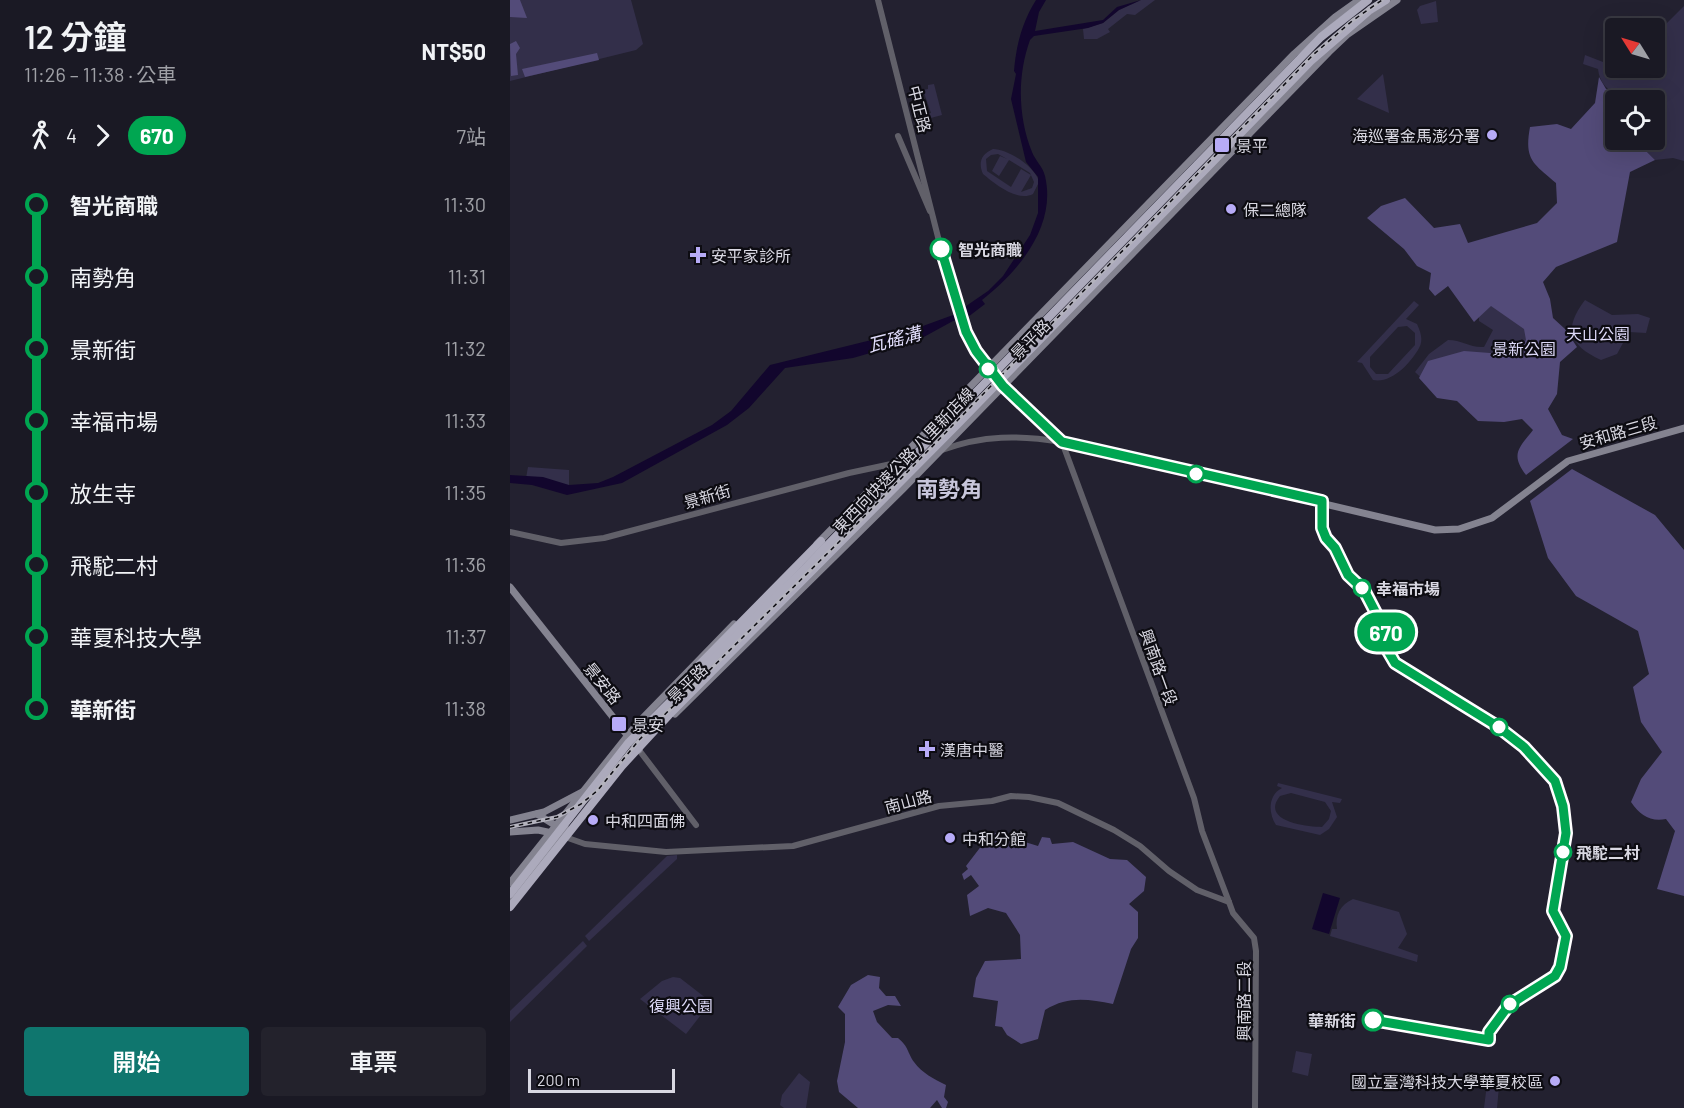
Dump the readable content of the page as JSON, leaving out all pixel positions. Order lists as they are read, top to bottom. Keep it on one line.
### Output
{"streets":{"highway":["東西向快速公路 八里新店線"],"main road":["景平路","安和路三段","景新街","景安路"],"street":["中正路","興南路一段","南山路","興南路二段"]},"crossings":[["中正路","景平路"],["景平路","東西向快速公路 八里新店線"],["景平路","景新街"],["景平路","景安路"],["景平路","南山路"],["安和路三段","景新街"],["東西向快速公路 八里新店線","景安路"],["景新街","興南路一段"],["興南路一段","南山路"],["興南路一段","興南路二段"],["南山路","興南路二段"]],"districts":["南勢角"],"water":["瓦磘溝"],"parks":["天山公園","景新公園","復興公園"],"places":{"other":["海巡署金馬澎分署","保二總隊","智光商職","幸福市場","中和四面佛","中和分館","飛駝二村","華新街","國立臺灣科技大學華夏校區"],"transit":["景平","景安"],"health":["安平家診所","漢唐中醫"]},"lines":["bus line 670"],"scale_bar":"200 m","north":"top left","page":{"heading":["12 分鐘","11:26 – 11:38 · 公車","NT$50"],"on_map":"670","legs":["4","670","7站"],"list":[{"name":"智光商職","value":"11:30"},{"name":"南勢角","value":"11:31"},{"name":"景新街","value":"11:32"},{"name":"幸福市場","value":"11:33"},{"name":"放生寺","value":"11:35"},{"name":"飛駝二村","value":"11:36"},{"name":"華夏科技大學","value":"11:37"},{"name":"華新街","value":"11:38"}],"buttons":["開始","車票"],"scale":"200 m"}}
